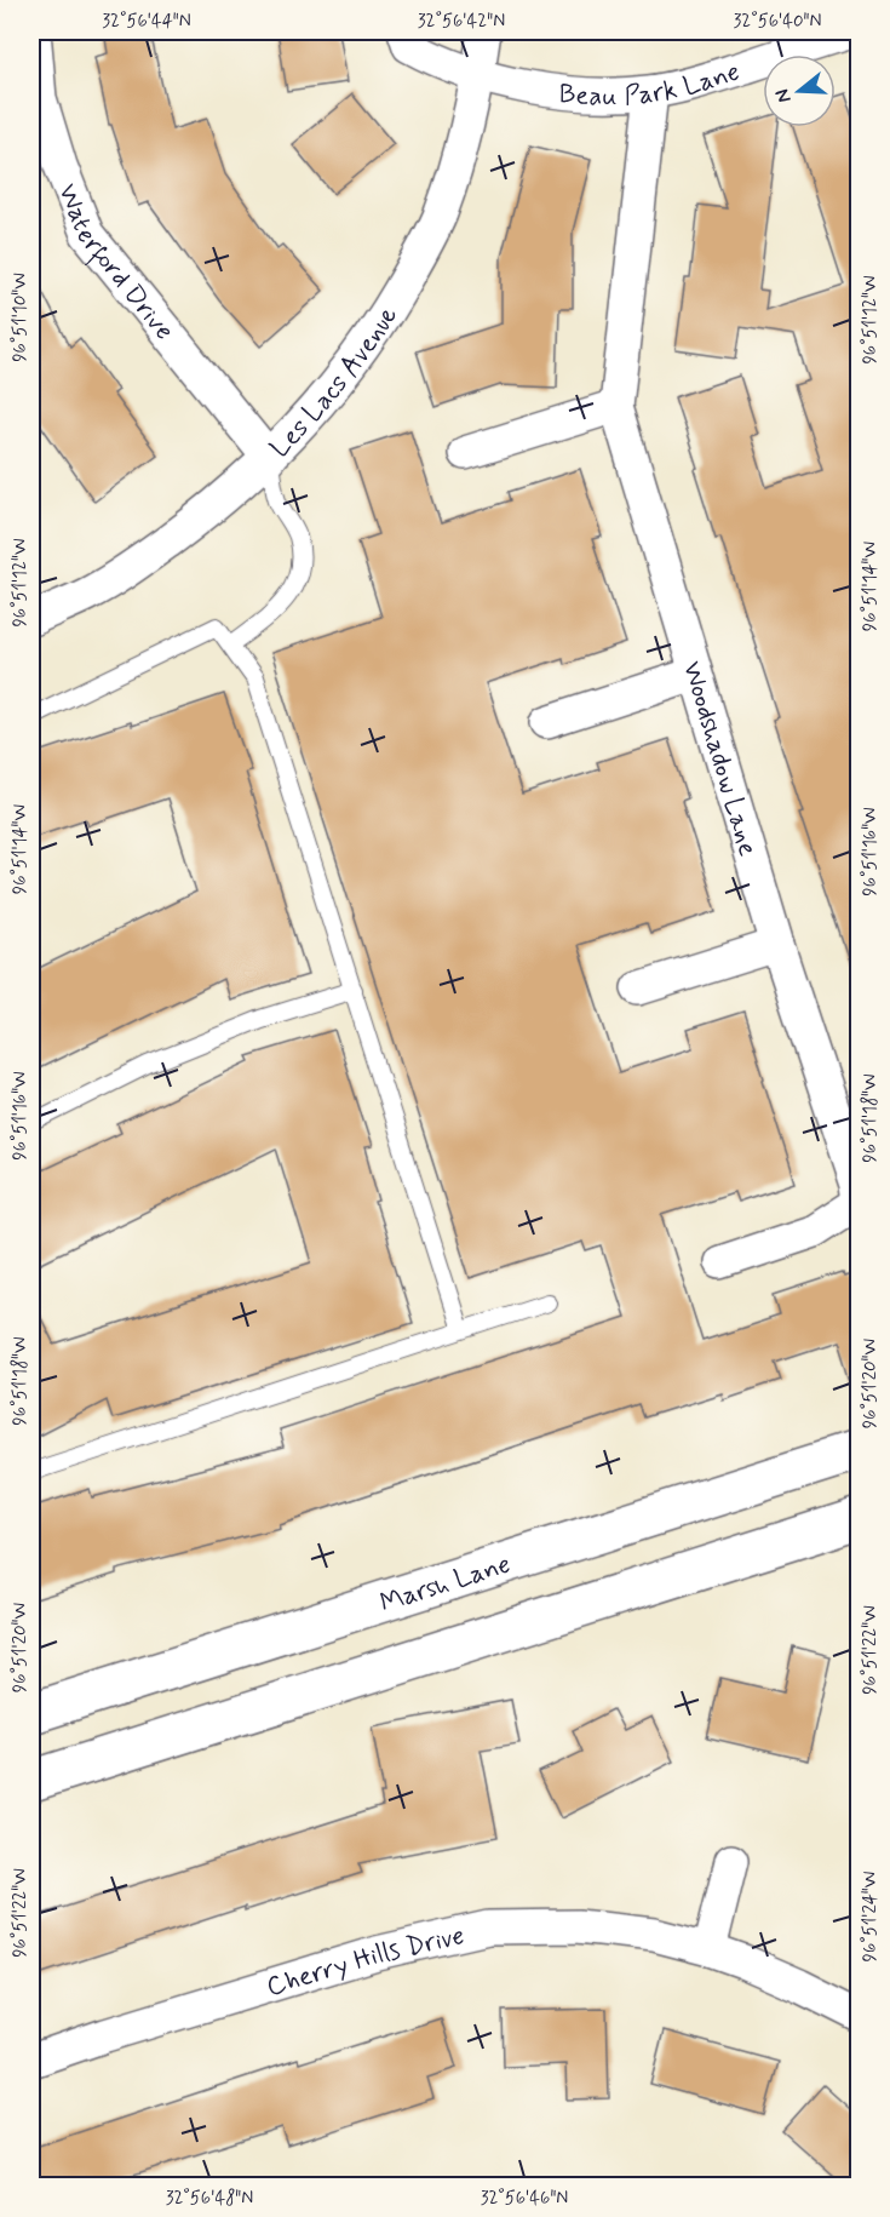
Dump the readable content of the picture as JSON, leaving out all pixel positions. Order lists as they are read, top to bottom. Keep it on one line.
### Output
{"streets":{"main road":["Marsh Lane"],"street":["Beau Park Lane","Waterford Drive","Les Lacs Avenue","Woodshadow Lane","Cherry Hills Drive"]},"crossings":[["Beau Park Lane","Les Lacs Avenue"],["Beau Park Lane","Woodshadow Lane"],["Waterford Drive","Les Lacs Avenue"]],"north":"left","coordinates":["32°56'44\"N","32°56'42\"N","32°56'40\"N","96°51'10\"W","96°51'12\"W","96°51'14\"W","96°51'16\"W","96°51'18\"W","96°51'20\"W","96°51'22\"W","96°51'24\"W","32°56'48\"N","32°56'46\"N"]}
